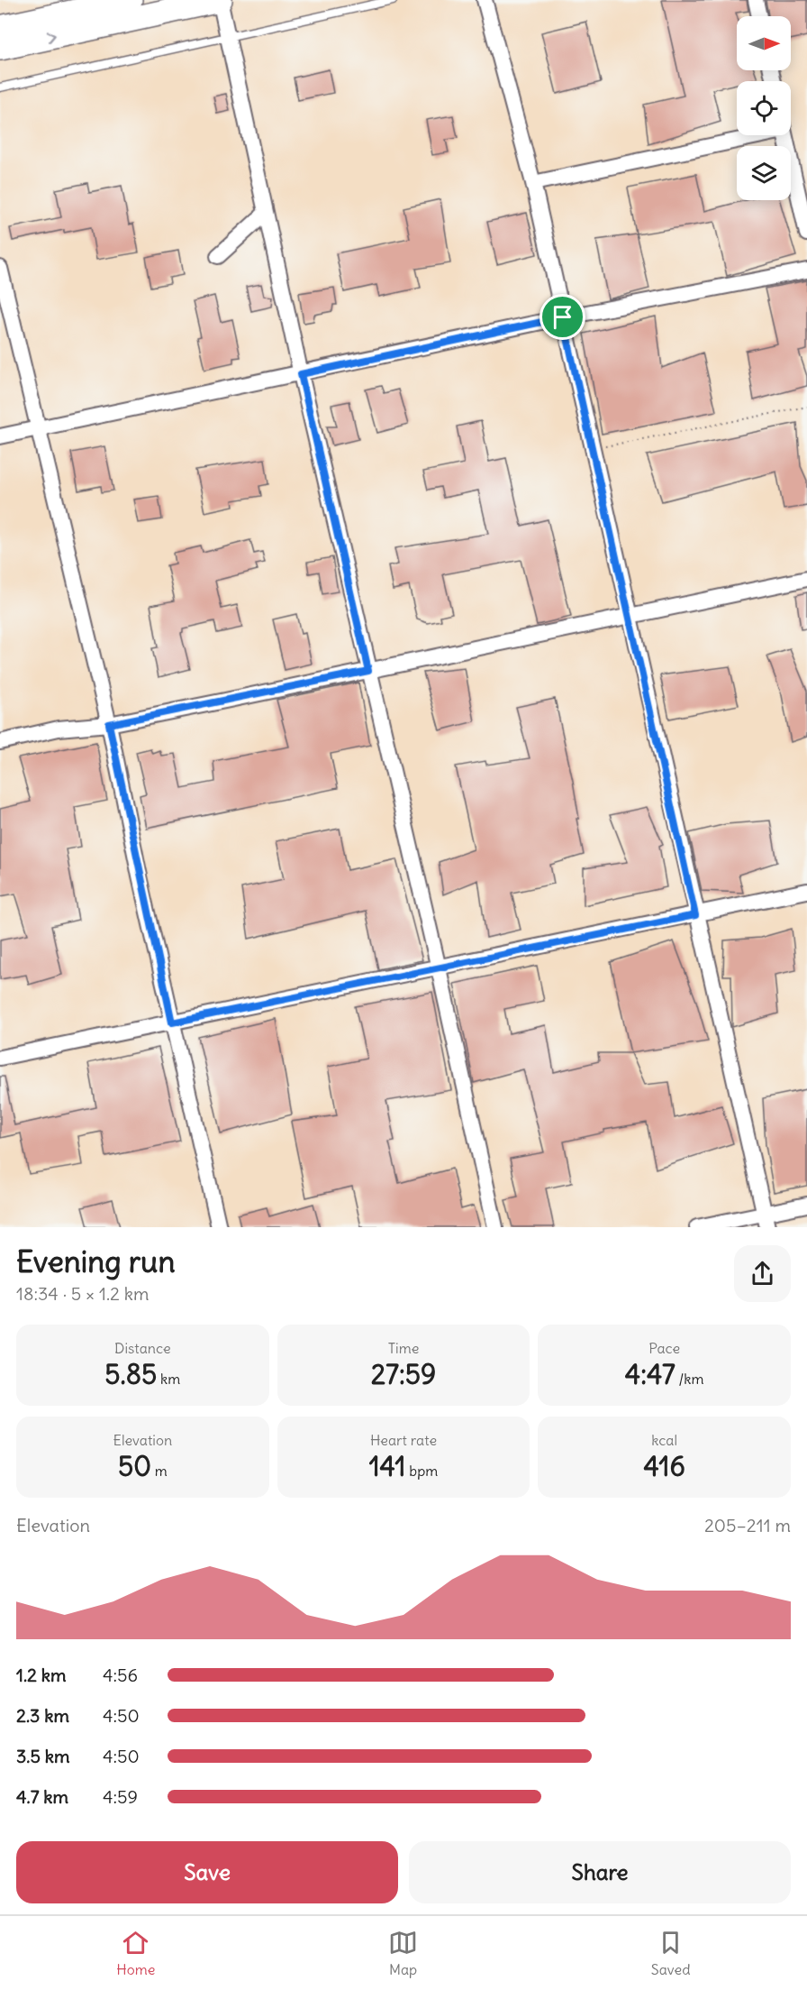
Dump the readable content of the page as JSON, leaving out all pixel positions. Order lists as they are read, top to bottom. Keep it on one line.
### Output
{"north":"right","page":{"heading":["Evening run","18:34 · 5 × 1.2 km"],"stats":[["Distance","5.85 km"],["Time","27:59"],["Pace","4:47 /km"],["Elevation","50 m"],["Heart rate","141 bpm"],["kcal","416"]],"chart":["Elevation","205–211 m"],"list":[{"name":"1.2 km","note":"4:56"},{"name":"2.3 km","note":"4:50"},{"name":"3.5 km","note":"4:50"},{"name":"4.7 km","note":"4:59"}],"buttons":["Save","Share"],"tabs":["Home","Map","Saved"]}}
